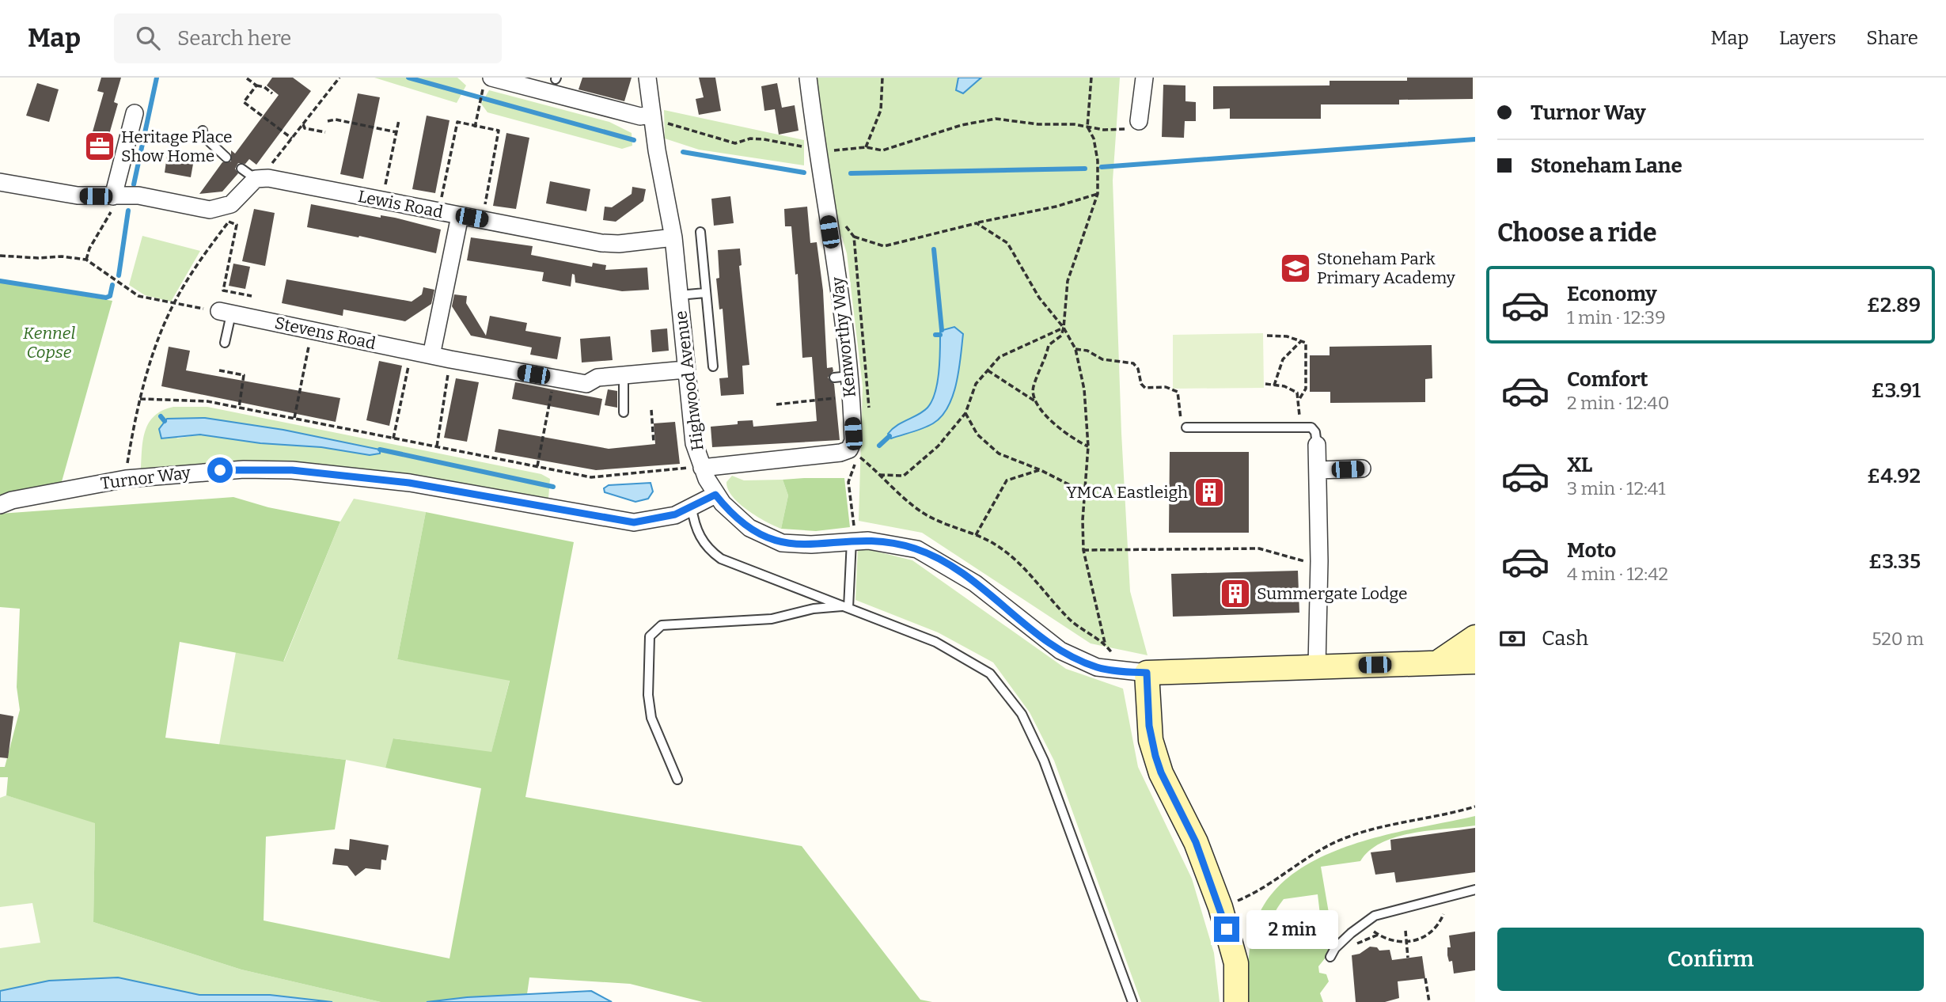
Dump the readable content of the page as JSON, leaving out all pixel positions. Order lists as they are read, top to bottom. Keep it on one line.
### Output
{"streets":{"street":["Lewis Road","Stevens Road","Kenworthy Way","Highwood Avenue","Turnor Way"]},"crossings":[["Lewis Road","Highwood Avenue"],["Stevens Road","Highwood Avenue"],["Highwood Avenue","Turnor Way"]],"parks":["Kennel Copse"],"places":{"office":["Heritage Place Show Home"],"school or university":["Stoneham Park Primary Academy"],"building":["YMCA Eastleigh","Summergate Lodge"]},"page":{"header":"Map","search":"Search here","nav":["Map","Layers","Share"],"banner":["Turnor Way","Stoneham Lane"],"heading":"Choose a ride","list":[{"name":"Economy","note":"1 min · 12:39","value":"£2.89"},{"name":"Comfort","note":"2 min · 12:40","value":"£3.91"},{"name":"XL","note":"3 min · 12:41","value":"£4.92"},{"name":"Moto","note":"4 min · 12:42","value":"£3.35"}],"pay":["Cash","520 m"],"bubble":"2 min","buttons":"Confirm"}}
